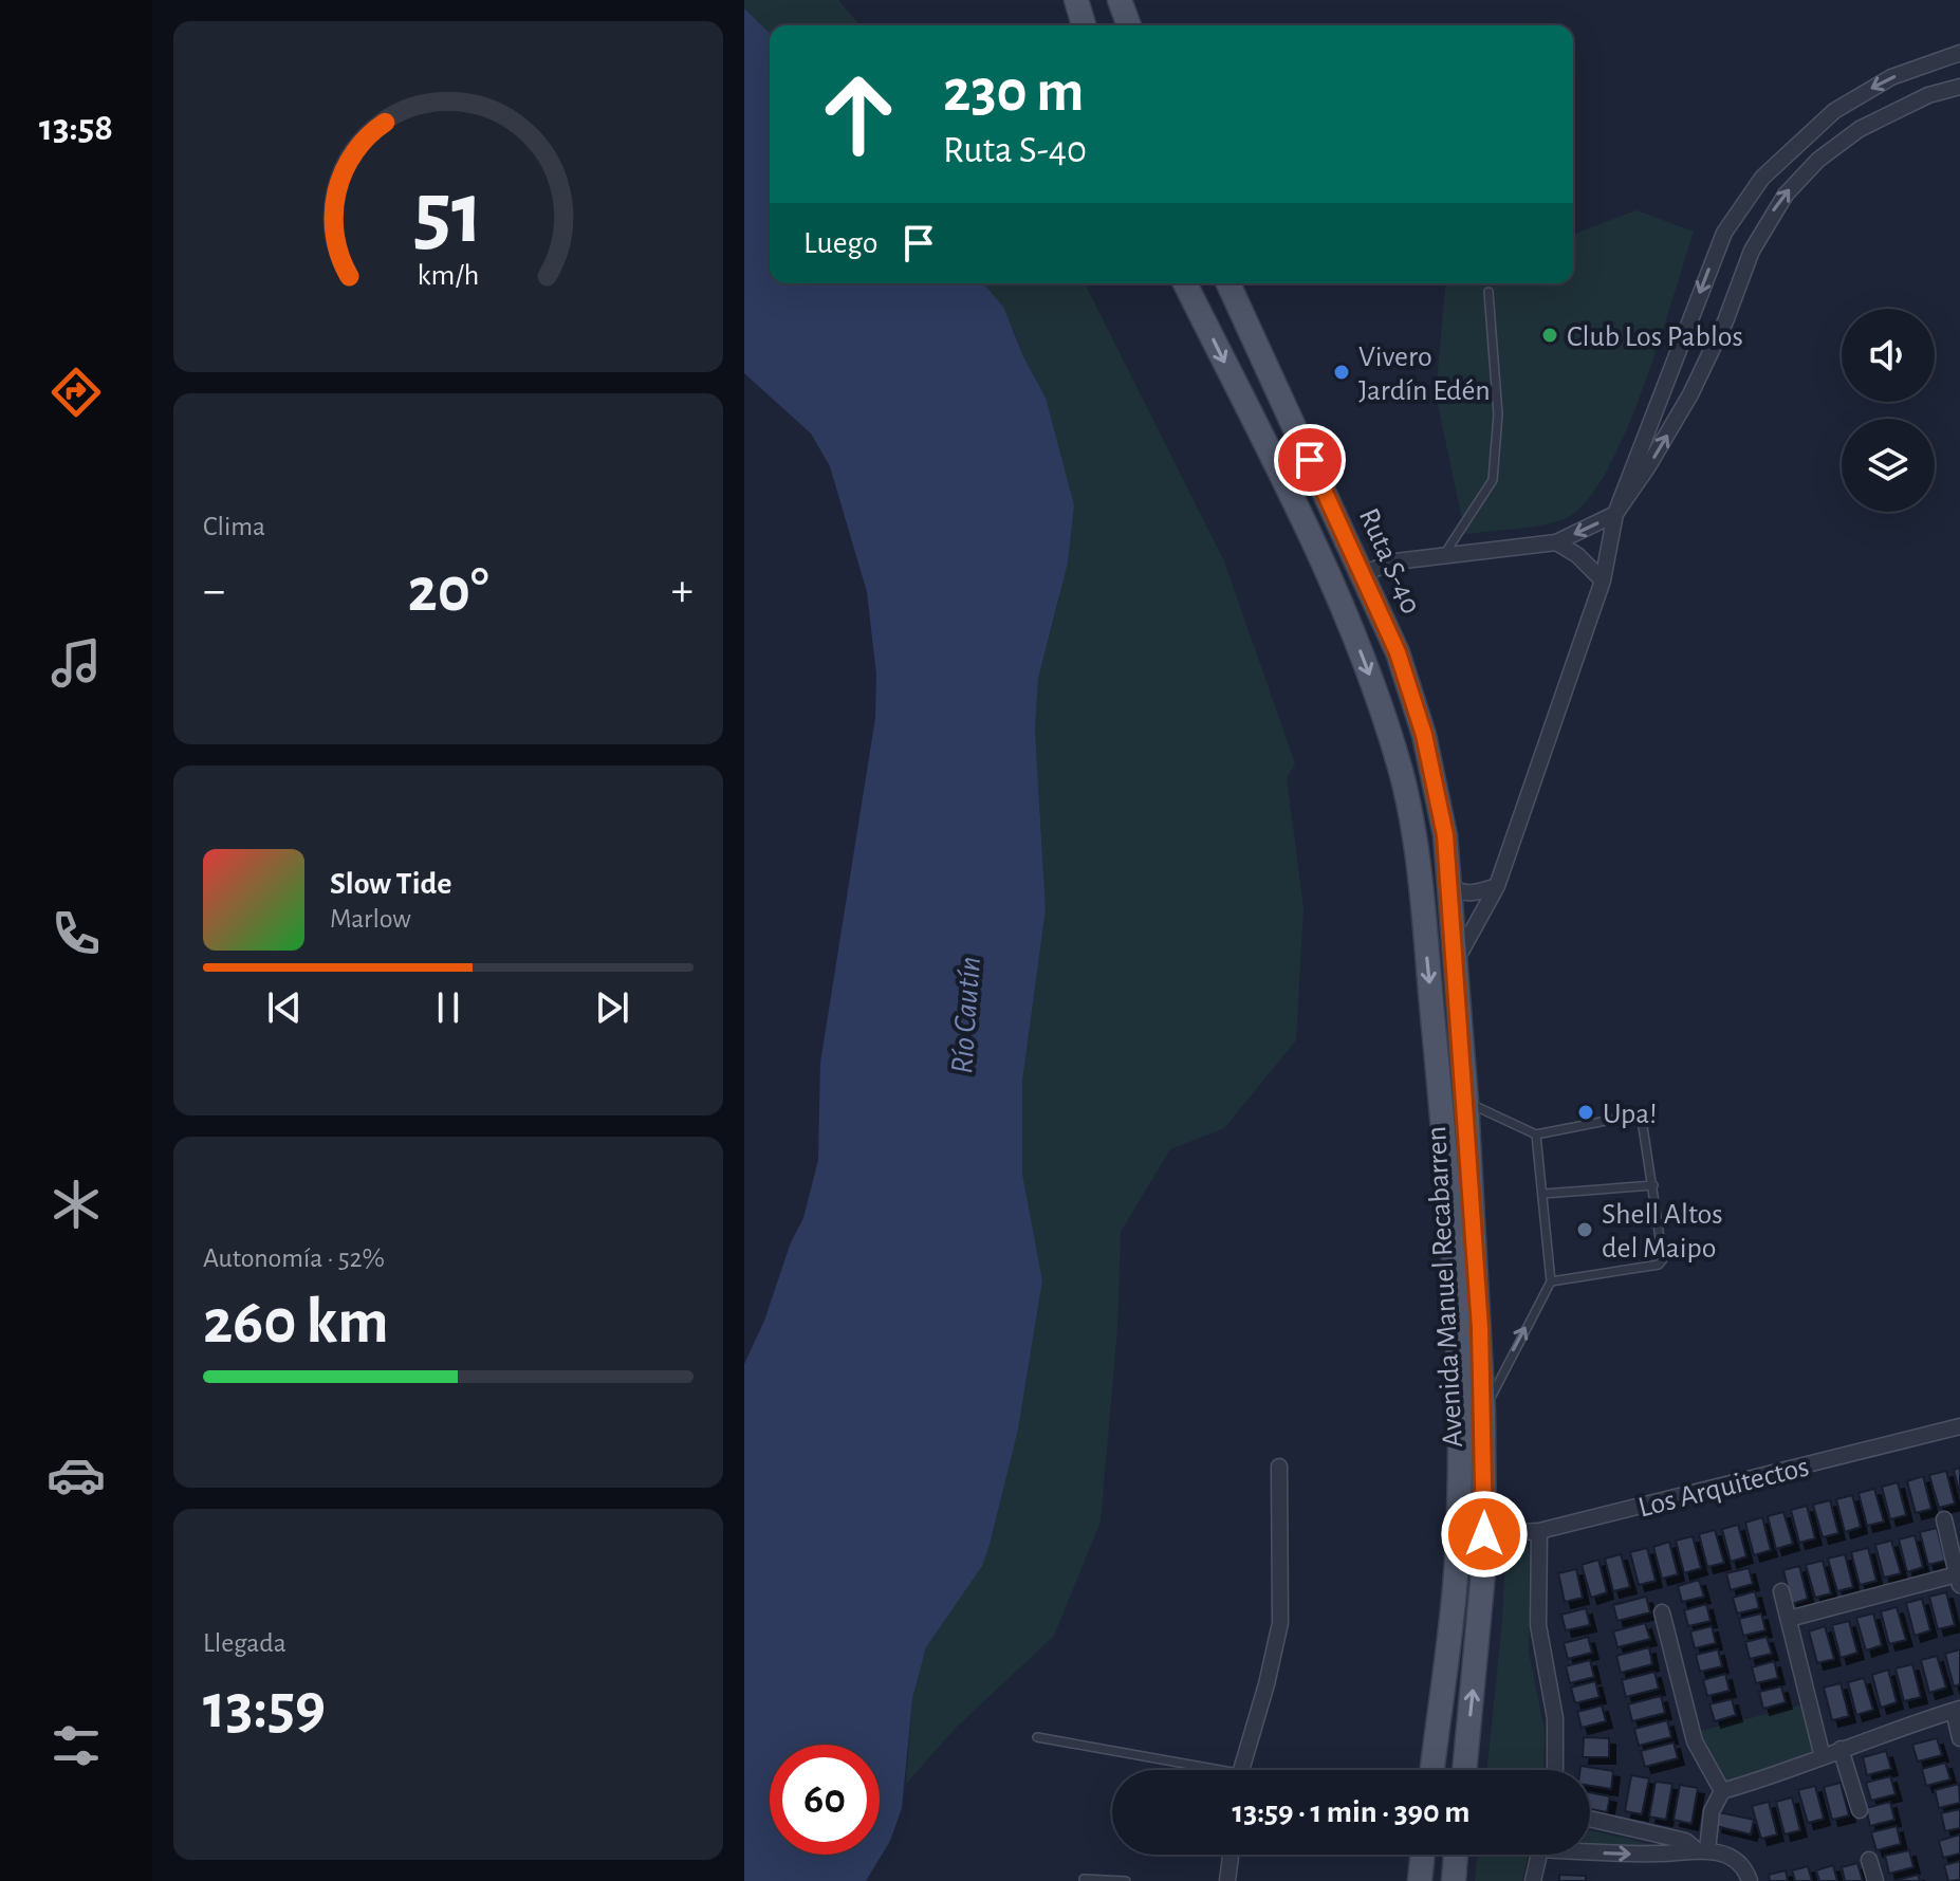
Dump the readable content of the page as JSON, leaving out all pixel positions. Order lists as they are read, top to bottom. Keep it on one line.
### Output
{"streets":{"main road":["Ruta S-40","Avenida Manuel Recabarren"],"street":["Los Arquitectos"]},"crossings":[["Ruta S-40","Avenida Manuel Recabarren"],["Avenida Manuel Recabarren","Los Arquitectos"]],"water":["Río Cautín"],"places":["Club Los Pablos","Vivero Jardín Edén","Upa!","Shell Altos del Maipo"],"page":{"tabs":"13:58","turn":["230 m","Ruta S-40"],"then":"Luego","tile":["Clima",["Autonomía · 52%","260 km"],["Llegada","13:59"]],"heat":["−","20°","+"],"song":["Slow Tide","Marlow"],"limit":"60","trip":"13:59 · 1 min · 390 m","gauge":["51","km/h"]}}
